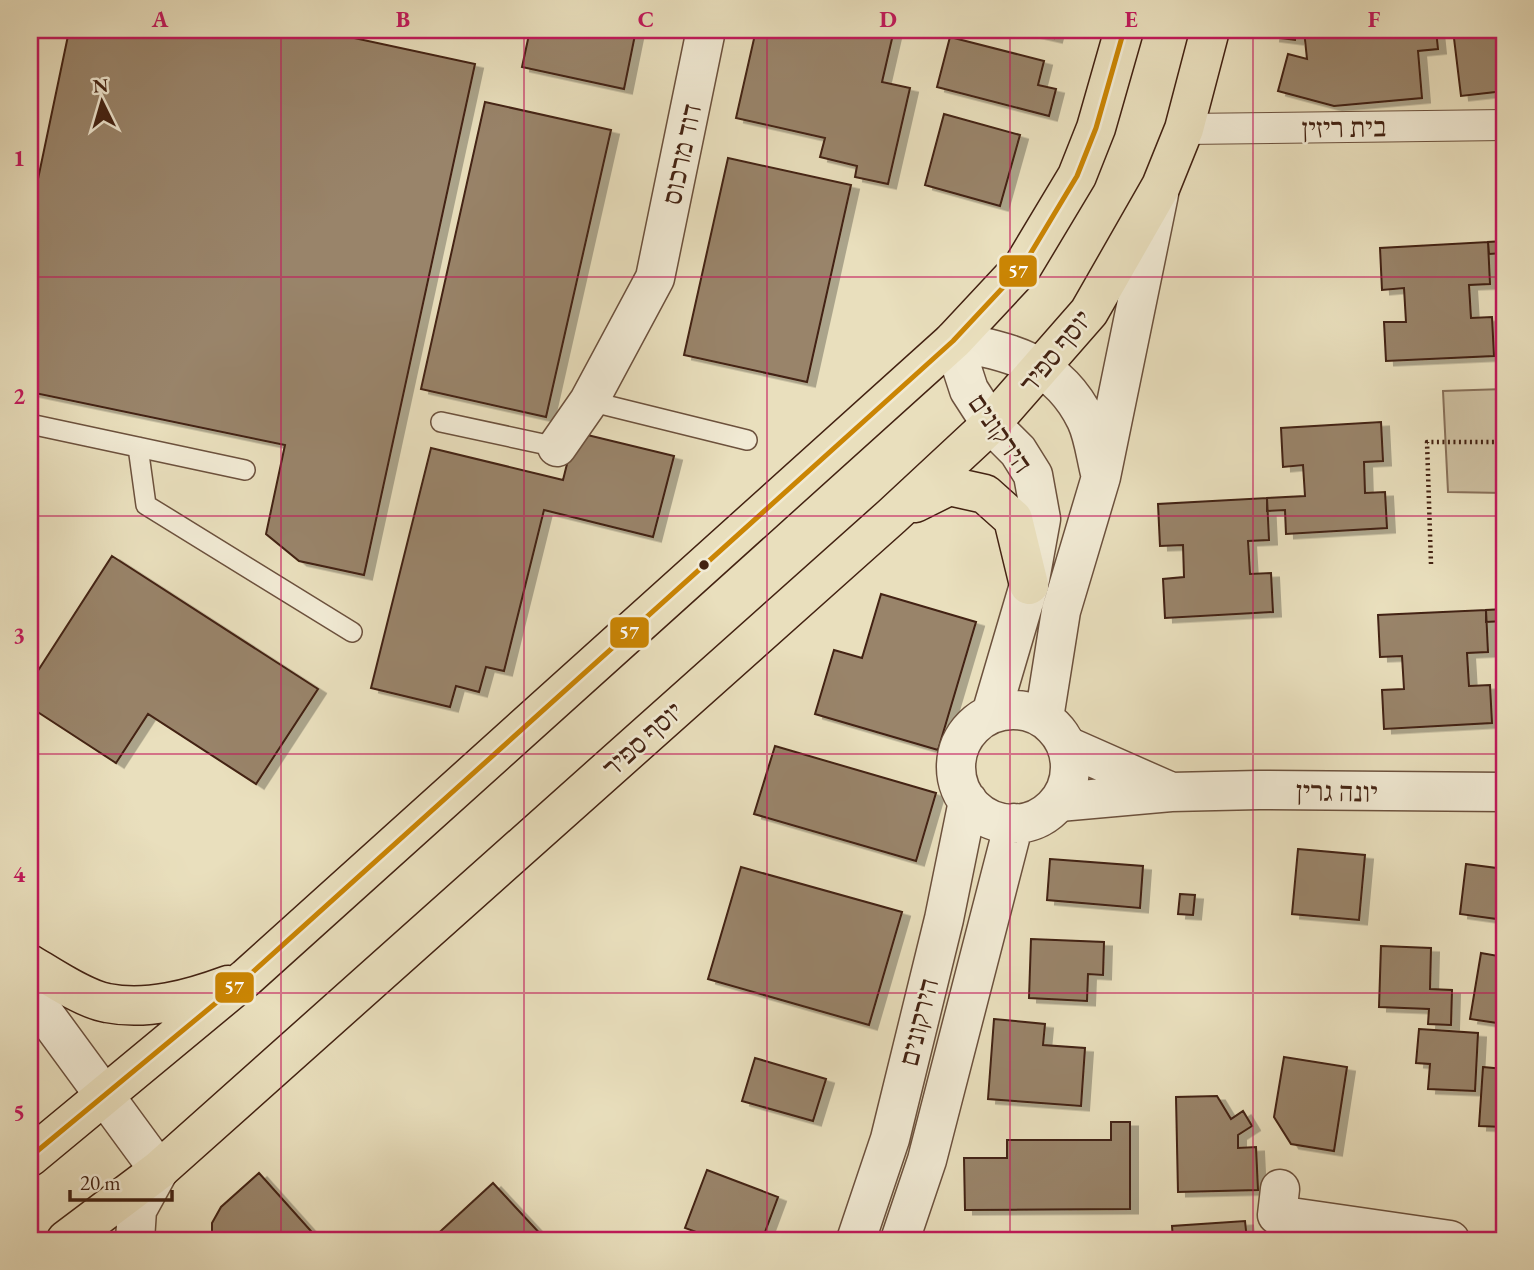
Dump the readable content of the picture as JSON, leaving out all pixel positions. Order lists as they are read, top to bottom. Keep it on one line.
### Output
{"streets":{"main road":["יוסף ספיר"],"street":["בית ריזין","דוד מרכוס","הירקונים","יונה גרין"]},"crossings":[["יוסף ספיר","הירקונים"],["הירקונים","יונה גרין"]],"lines":["transit line 57"],"scale_bar":"20 m","north":"top","grid":{"columns":["A","B","C","D","E","F"],"rows":["1","2","3","4","5"]}}
